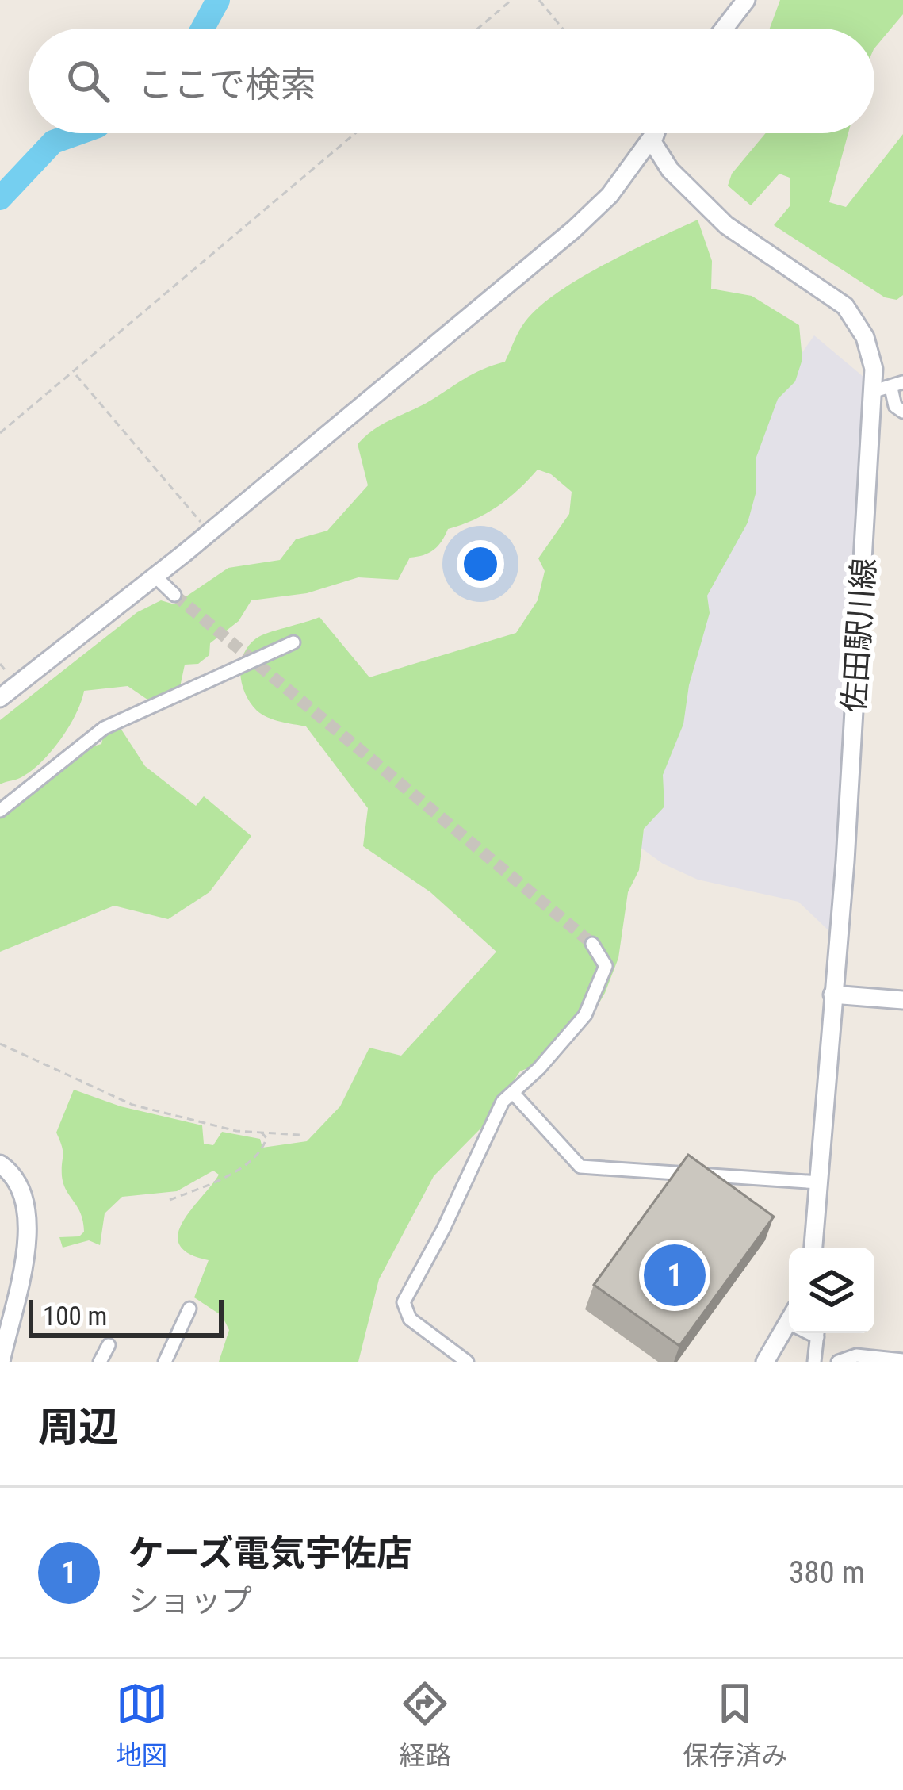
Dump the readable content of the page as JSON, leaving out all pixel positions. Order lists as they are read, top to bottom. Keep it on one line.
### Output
{"streets":{"main road":["佐田駅川線"]},"scale_bar":"100 m","page":{"search":"ここで検索","pins":"1","scale":"100 m","heading":"周辺","list":[{"mark":"1","name":"ケーズ電気宇佐店","note":"ショップ","value":"380 m"}],"nav":["地図","経路","保存済み"]}}
